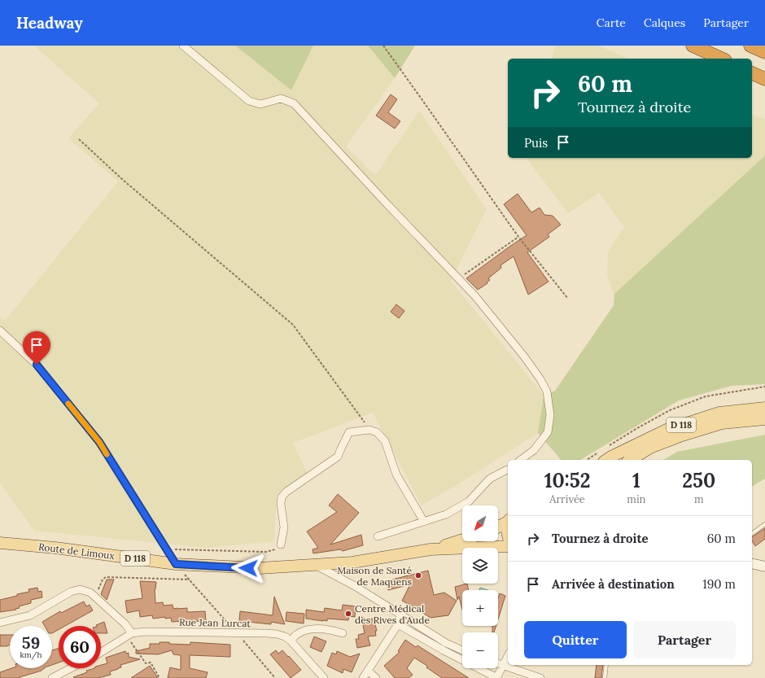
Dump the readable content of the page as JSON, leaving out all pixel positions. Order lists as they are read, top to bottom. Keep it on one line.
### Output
{"streets":{"main road":["D 118","Route de Limoux"],"street":["Rue Jean Lurcat"]},"crossings":[["D 118","Route de Limoux"]],"places":["Maison de Santé de Maquens","Centre Médical des Rives d'Aude"],"north":"bottom left","page":{"header":"Headway","nav":["Carte","Calques","Partager"],"turn":["60 m","Tournez à droite"],"then":"Puis","eta":["10:52","Arrivée","1","min","250","m"],"map_buttons":["+","−"],"list":[{"name":"Tournez à droite","value":"60 m"},{"name":"Arrivée à destination","value":"190 m"}],"buttons":["Quitter","Partager"],"speed":"59 km/h","limit":"60"}}
